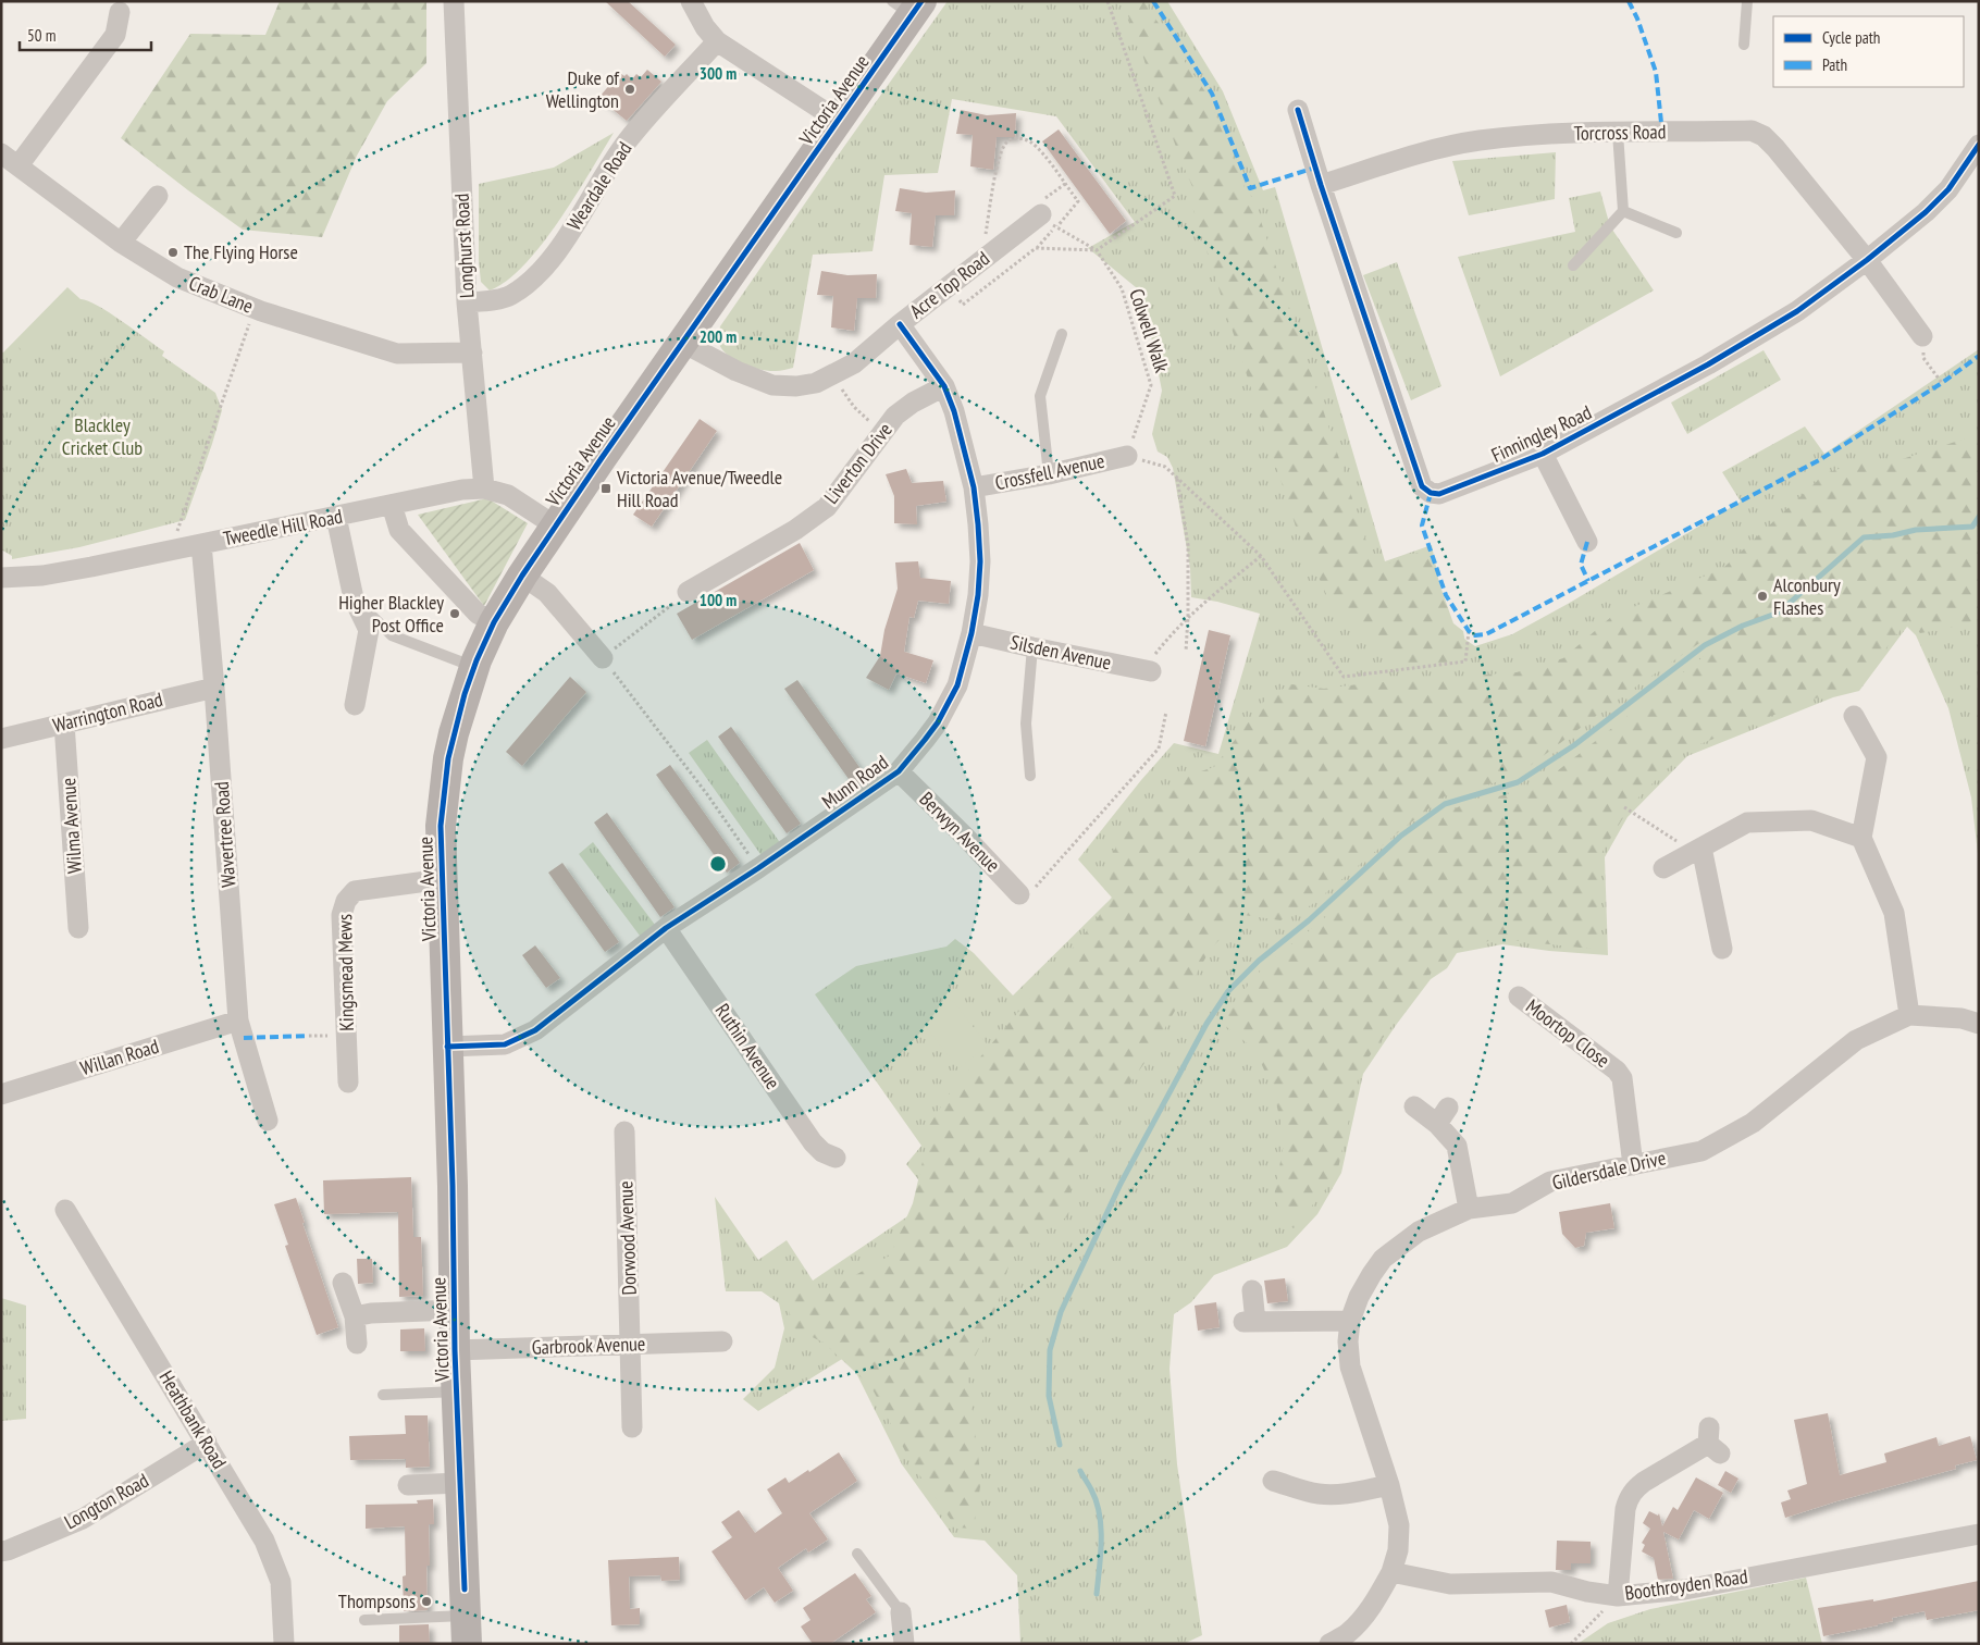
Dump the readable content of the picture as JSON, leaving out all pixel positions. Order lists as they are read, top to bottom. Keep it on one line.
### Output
{"streets":{"main road":["Victoria Avenue"],"street":["Torcross Road","Weardale Road","Longhurst Road","Acre Top Road","Crab Lane","Finningley Road","Liverton Drive","Crossfell Avenue","Tweedle Hill Road","Silsden Avenue","Warrington Road","Munn Road","Wilma Avenue","Berwyn Avenue","Wavertree Road","Kingsmead Mews","Moortop Close","Ruthin Avenue","Willan Road","Gildersdale Drive","Dorwood Avenue","Garbrook Avenue","Heathbank Road","Longton Road","Boothroyden Road"],"path":["Colwell Walk"]},"crossings":[["Victoria Avenue","Acre Top Road"],["Victoria Avenue","Tweedle Hill Road"],["Victoria Avenue","Munn Road"],["Victoria Avenue","Kingsmead Mews"],["Victoria Avenue","Garbrook Avenue"],["Torcross Road","Finningley Road"],["Weardale Road","Longhurst Road"],["Longhurst Road","Crab Lane"],["Longhurst Road","Tweedle Hill Road"],["Acre Top Road","Colwell Walk"],["Acre Top Road","Munn Road"],["Colwell Walk","Crossfell Avenue"],["Liverton Drive","Munn Road"],["Crossfell Avenue","Munn Road"],["Tweedle Hill Road","Wavertree Road"],["Silsden Avenue","Munn Road"],["Warrington Road","Wilma Avenue"],["Warrington Road","Wavertree Road"],["Munn Road","Berwyn Avenue"],["Munn Road","Ruthin Avenue"],["Wavertree Road","Willan Road"],["Moortop Close","Gildersdale Drive"],["Gildersdale Drive","Boothroyden Road"],["Dorwood Avenue","Garbrook Avenue"],["Heathbank Road","Longton Road"]],"parks":["Blackley Cricket Club"],"places":{"other":["Duke of Wellington","The Flying Horse","Alconbury Flashes","Higher Blackley Post Office","Thompsons"],"transit":["Victoria Avenue/Tweedle Hill Road"]},"legend":["Cycle path","Path"],"scale_bar":"50 m","rings":["300 m","200 m","100 m"]}
